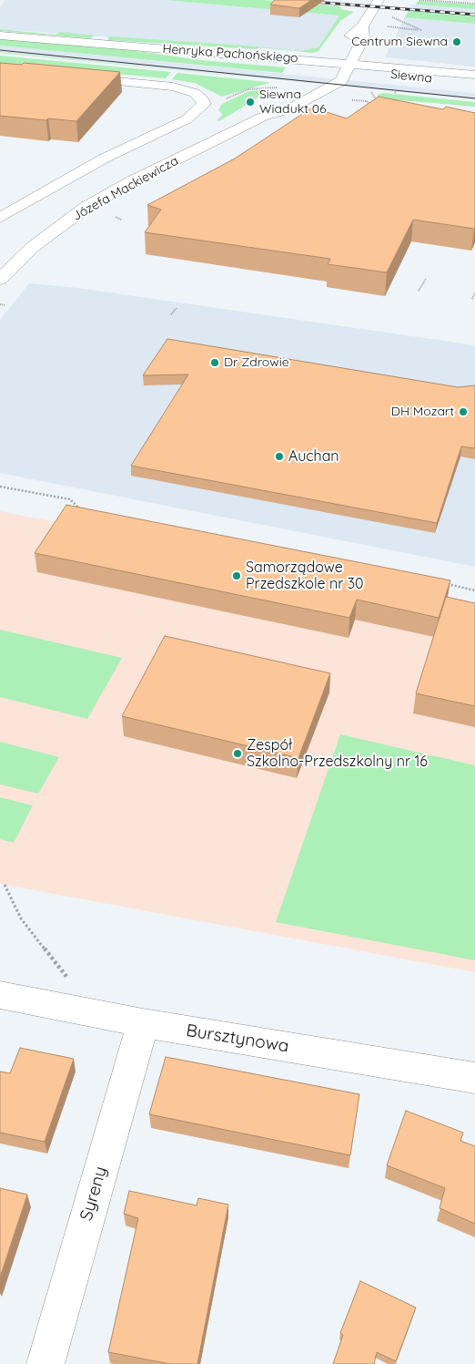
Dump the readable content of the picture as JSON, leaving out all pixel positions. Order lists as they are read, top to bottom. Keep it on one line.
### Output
{"streets":{"street":["Henryka Pachońskiego","Siewna","Józefa Mackiewicza","Bursztynowa","Syreny"]},"crossings":[["Henryka Pachońskiego","Siewna"],["Henryka Pachońskiego","Józefa Mackiewicza"],["Siewna","Józefa Mackiewicza"],["Bursztynowa","Syreny"]],"places":["Centrum Siewna","Siewna Wiadukt 06","Dr Zdrowie","DH Mozart","Auchan","Samorządowe Przedszkole nr 30","Zespół Szkolno-Przedszkolny nr 16"]}
